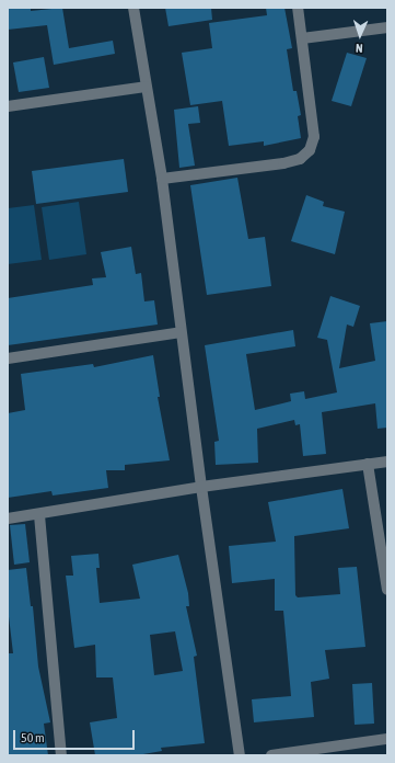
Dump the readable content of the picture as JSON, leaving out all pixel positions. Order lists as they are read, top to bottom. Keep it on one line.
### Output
{"scale_bar":"50 m","north":"bottom"}
